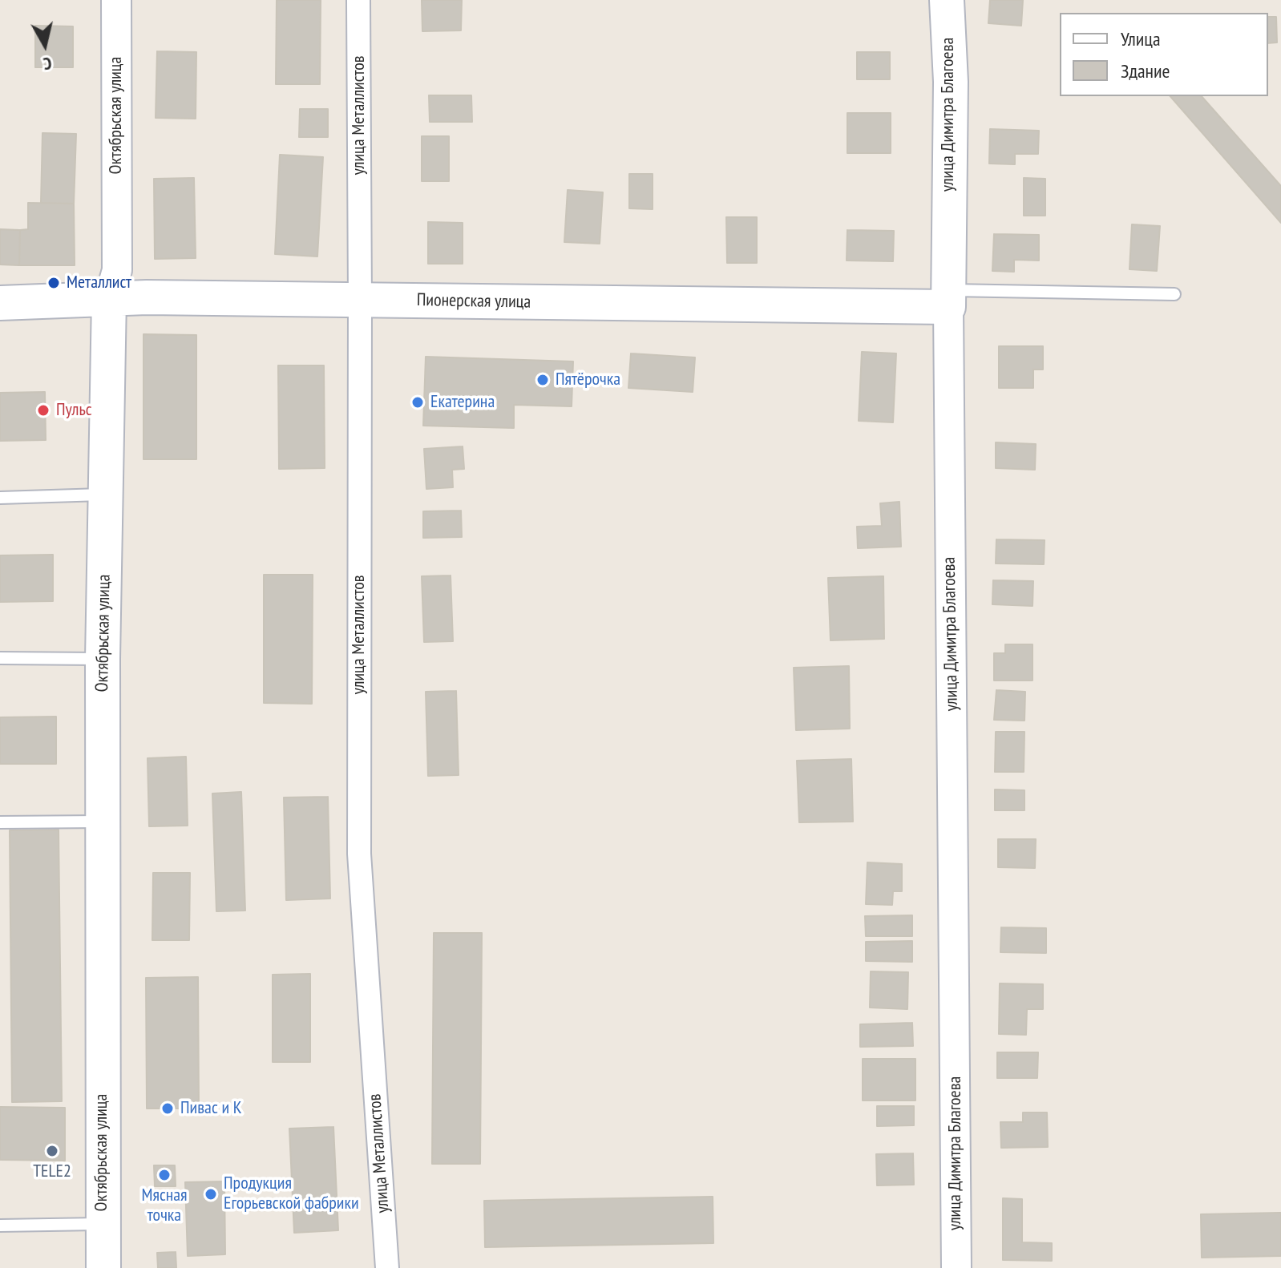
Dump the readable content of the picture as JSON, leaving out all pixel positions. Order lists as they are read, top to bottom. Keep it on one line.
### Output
{"streets":{"main road":["улица Димитра Благоева","Октябрьская улица","Пионерская улица"],"street":["улица Металлистов"]},"crossings":[["улица Димитра Благоева","Пионерская улица"],["Октябрьская улица","Пионерская улица"],["улица Металлистов","Пионерская улица"]],"places":["Металлист","Пятёрочка","Екатерина","Пульс","Пивас и К","TELE2","Мясная точка","Продукция Егорьевской фабрики"],"legend":["Улица","Здание"],"north":"bottom"}
